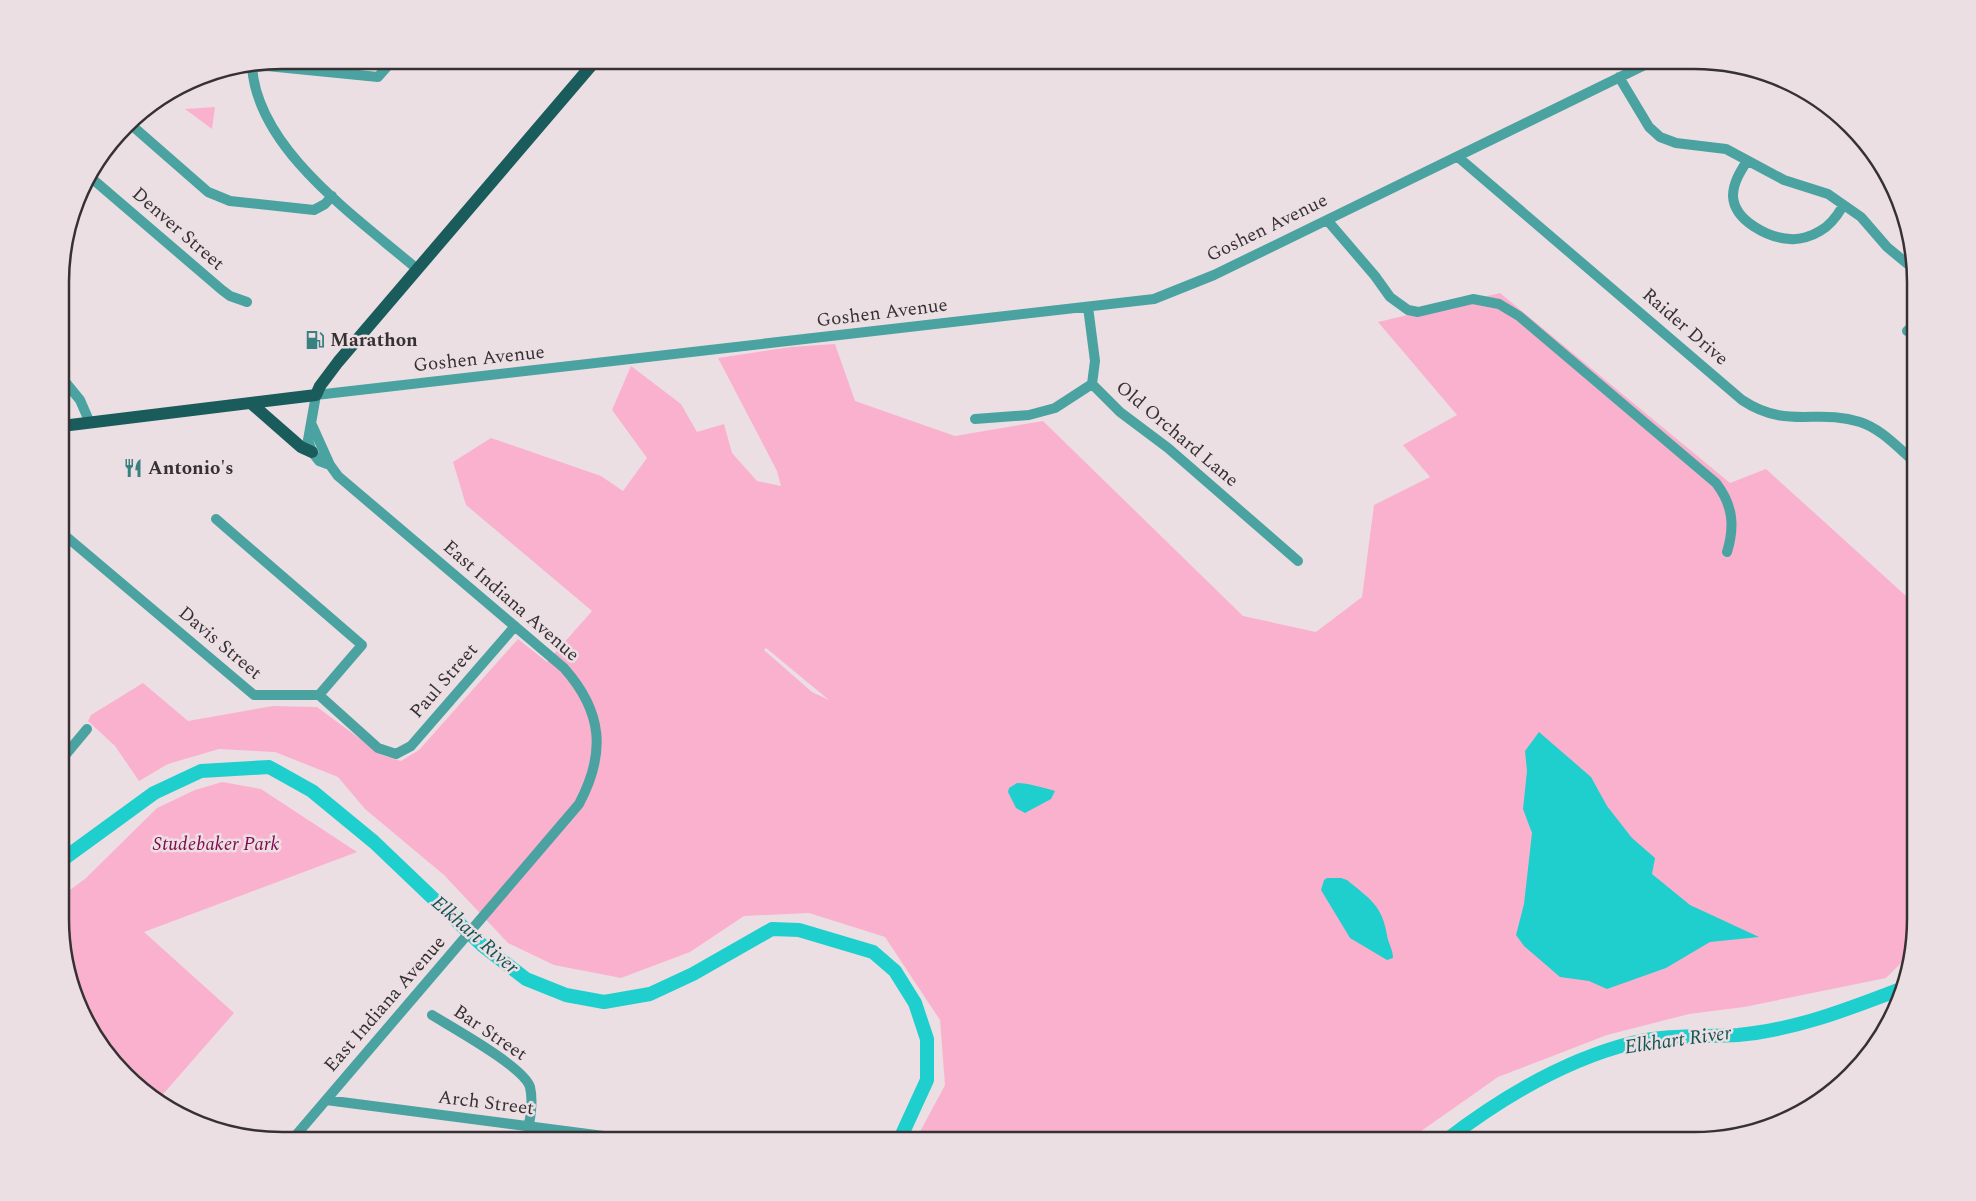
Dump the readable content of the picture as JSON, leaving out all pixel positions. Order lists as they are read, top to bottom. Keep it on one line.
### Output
{"streets":{"main road":["Goshen Avenue"],"street":["Denver Street","Raider Drive","Old Orchard Lane","East Indiana Avenue","Davis Street","Paul Street","Bar Street","Arch Street"]},"crossings":[["Goshen Avenue","Raider Drive"],["Goshen Avenue","Old Orchard Lane"],["East Indiana Avenue","Paul Street"],["East Indiana Avenue","Arch Street"],["Davis Street","Paul Street"],["Bar Street","Arch Street"]],"water":["Elkhart River"],"parks":["Studebaker Park"],"places":{"fuel station":["Marathon"],"restaurant":["Antonio's"]}}
